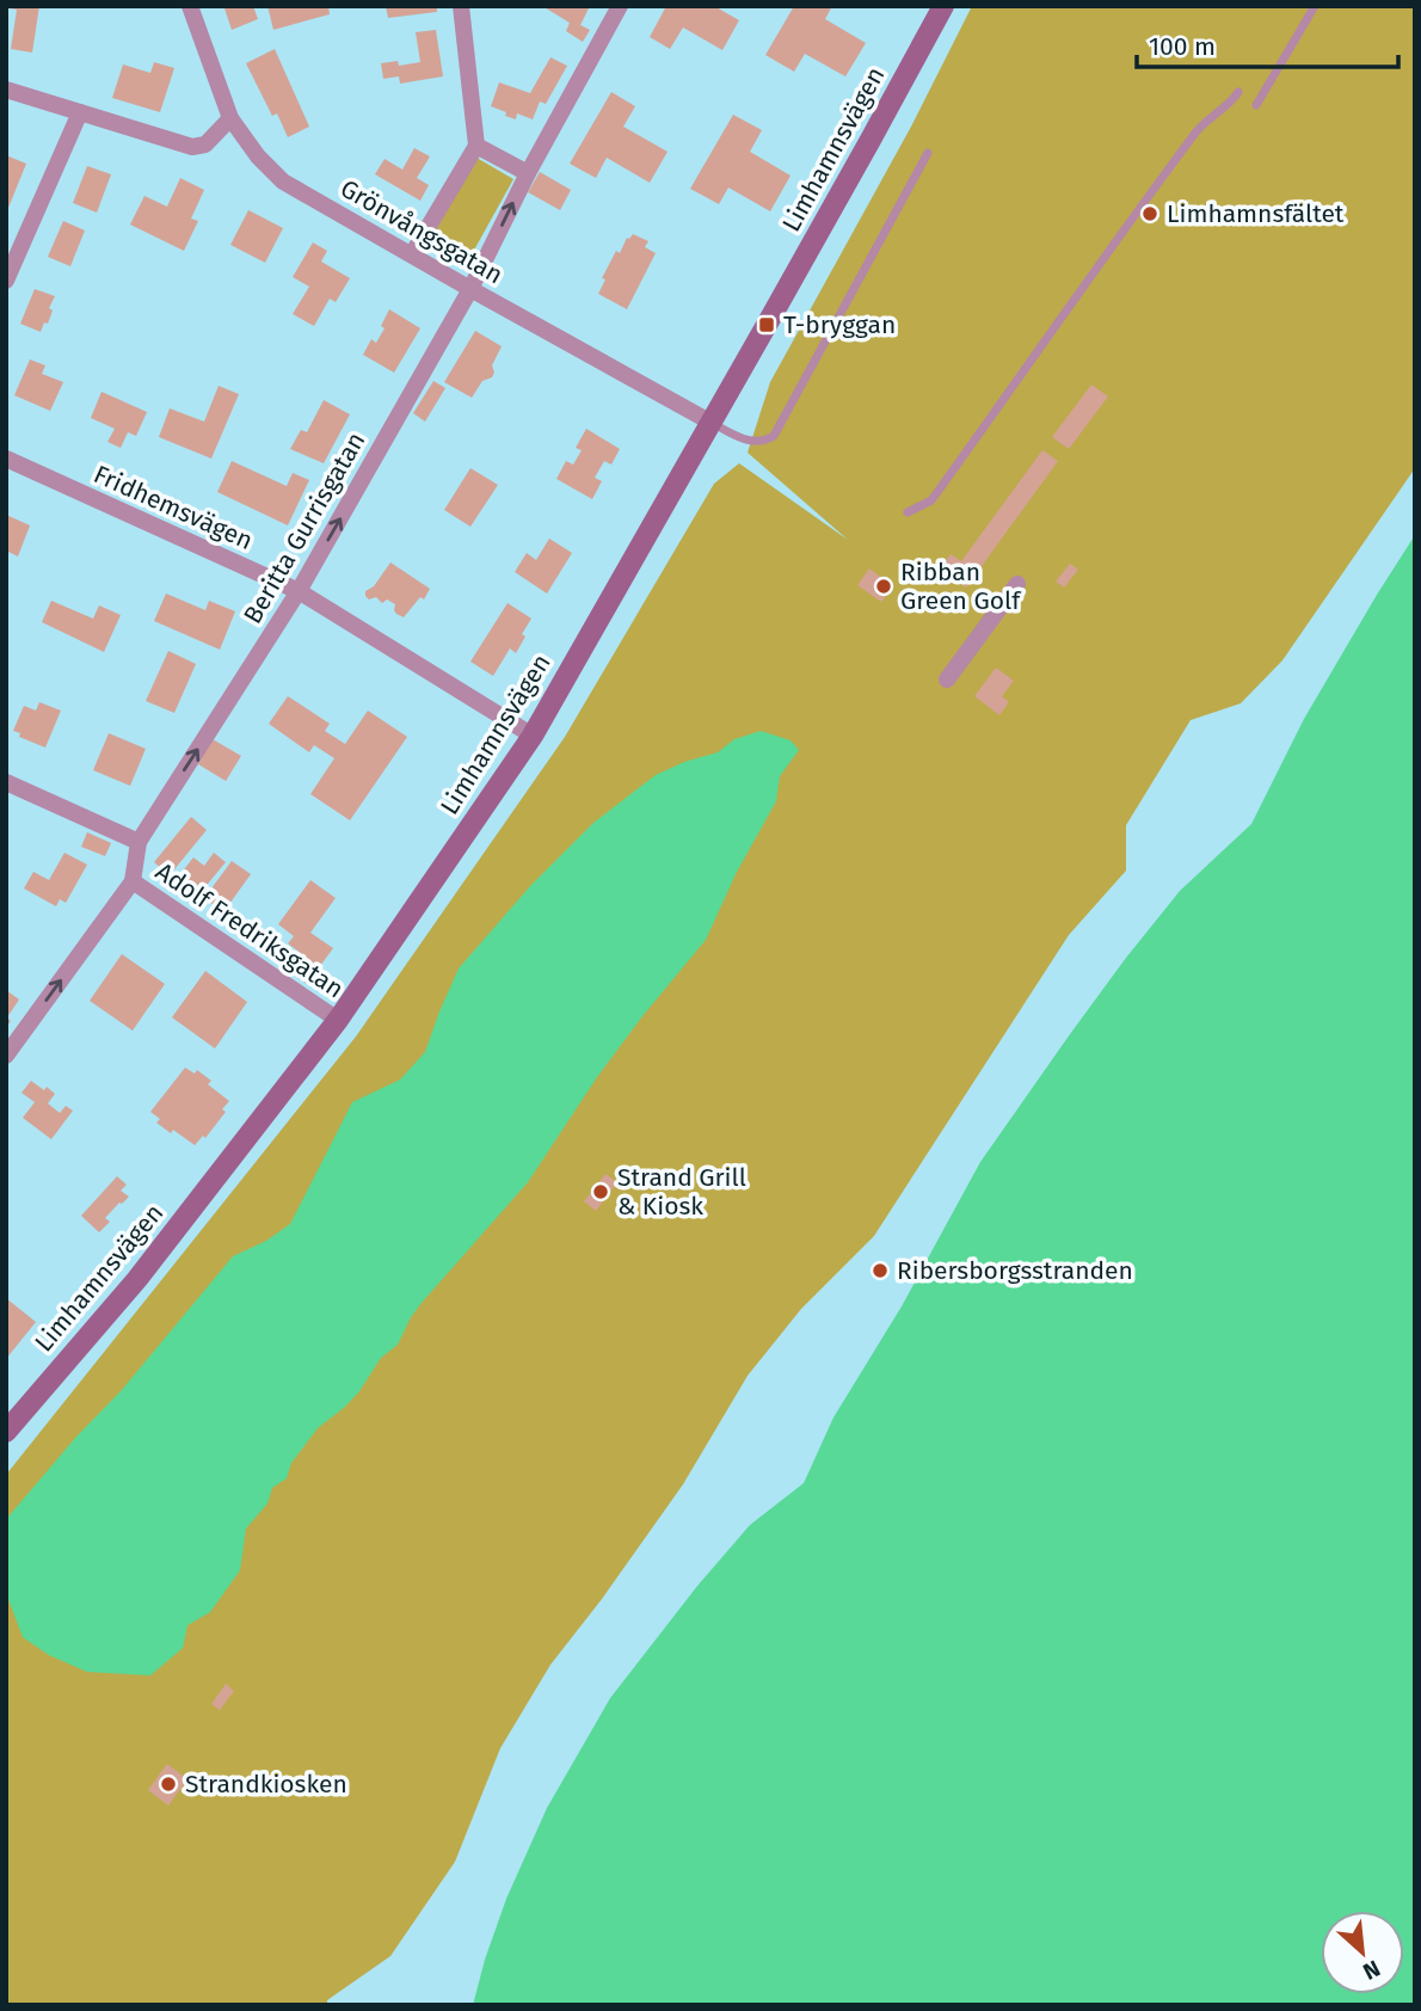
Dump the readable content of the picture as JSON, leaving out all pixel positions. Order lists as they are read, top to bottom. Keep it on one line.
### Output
{"streets":{"main road":["Limhamnsvägen"],"street":["Grönvångsgatan","Fridhemsvägen","Beritta Gurrisgatan","Adolf Fredriksgatan"]},"crossings":[["Limhamnsvägen","Grönvångsgatan"],["Limhamnsvägen","Fridhemsvägen"],["Limhamnsvägen","Adolf Fredriksgatan"],["Grönvångsgatan","Beritta Gurrisgatan"],["Fridhemsvägen","Beritta Gurrisgatan"],["Beritta Gurrisgatan","Adolf Fredriksgatan"]],"one_way":["Beritta Gurrisgatan"],"places":{"other":["Limhamnsfältet","Ribban Green Golf","Strand Grill & Kiosk","Ribersborgsstranden","Strandkiosken"],"transit":["T-bryggan"]},"scale_bar":"100 m","north":"bottom right"}
